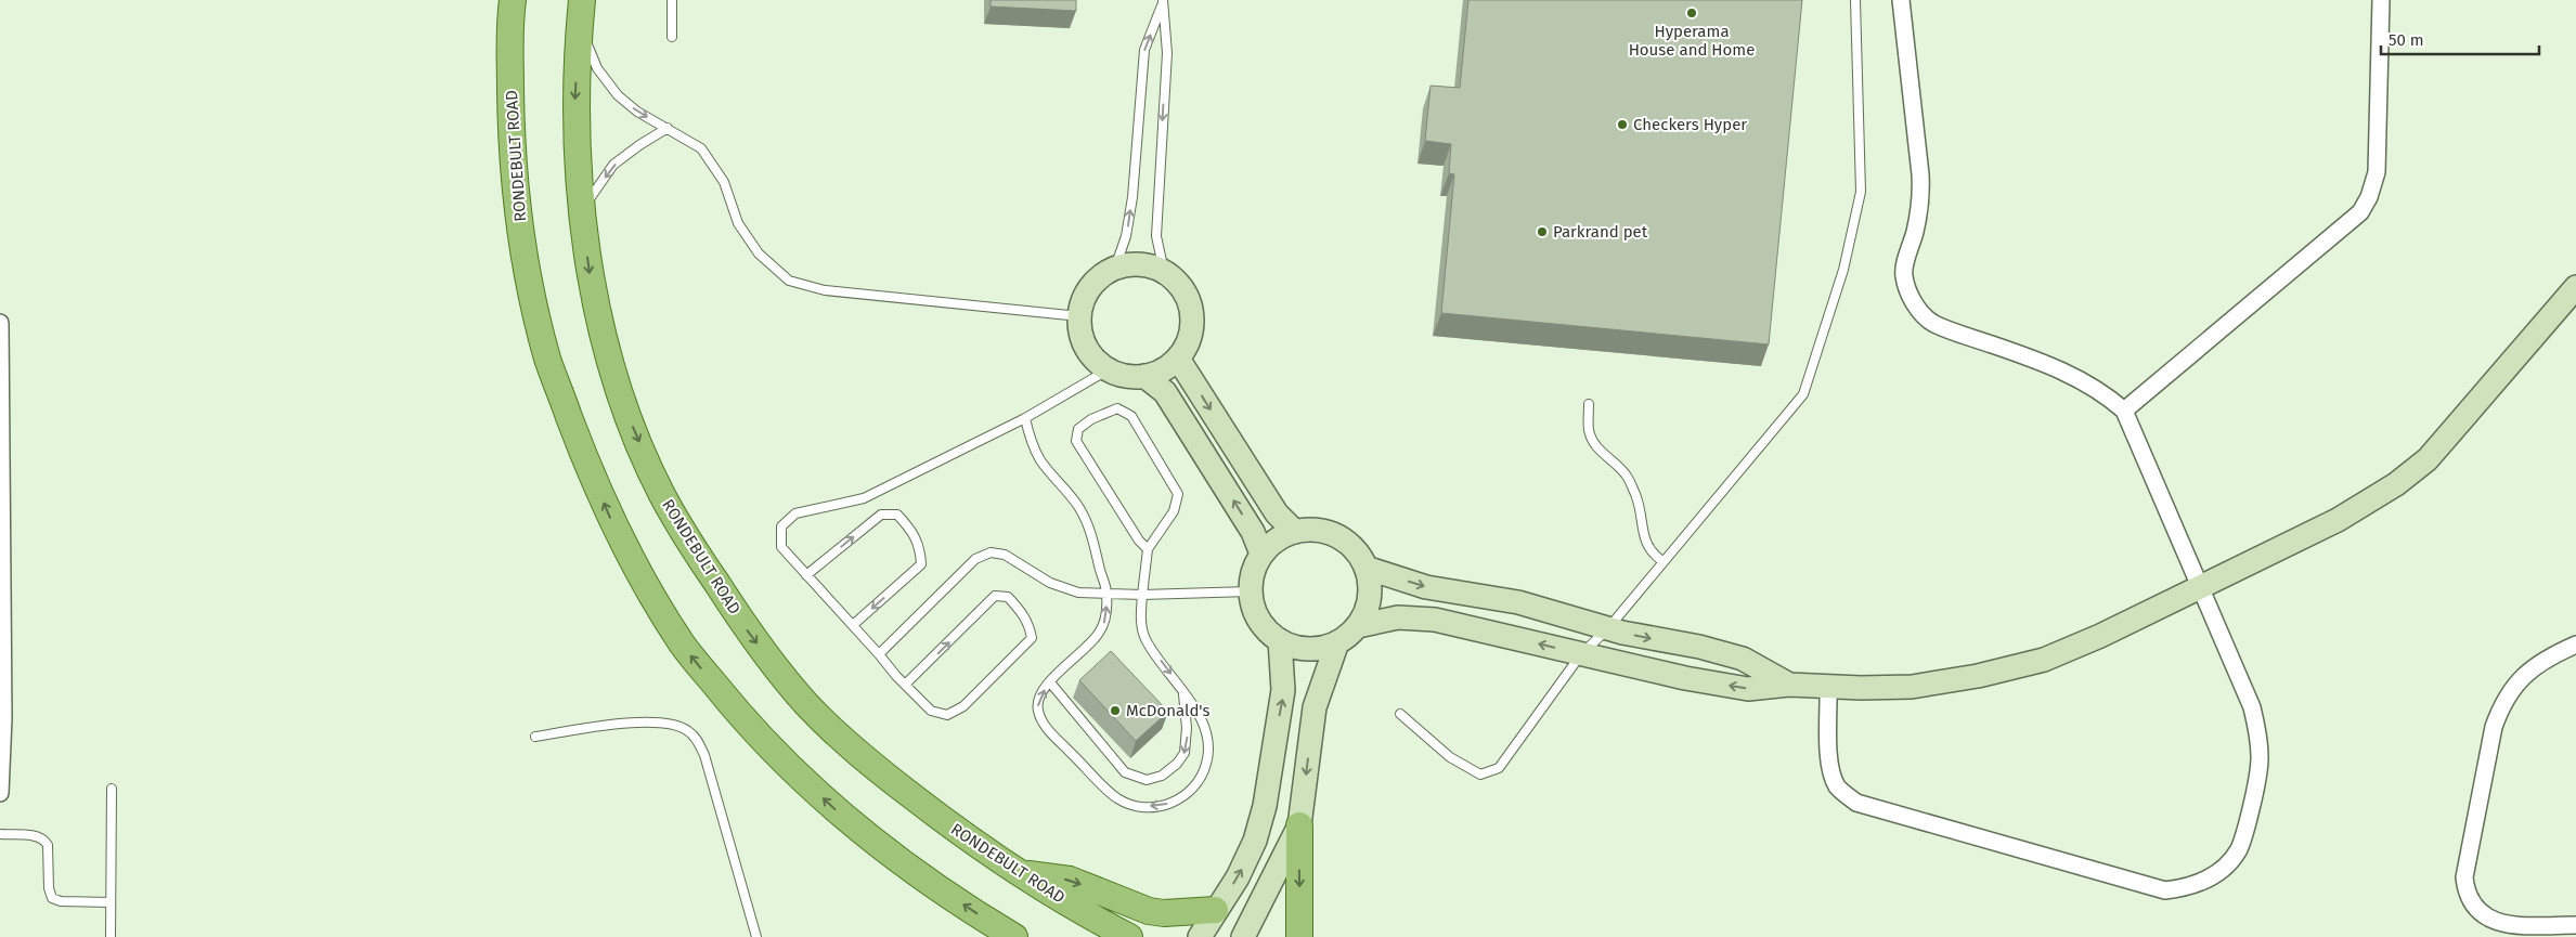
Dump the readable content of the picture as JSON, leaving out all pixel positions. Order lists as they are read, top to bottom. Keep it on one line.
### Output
{"streets":{"main road":["RONDEBULT ROAD"]},"places":["Hyperama House and Home","Checkers Hyper","Parkrand pet","McDonald's"],"scale_bar":"50 m"}
